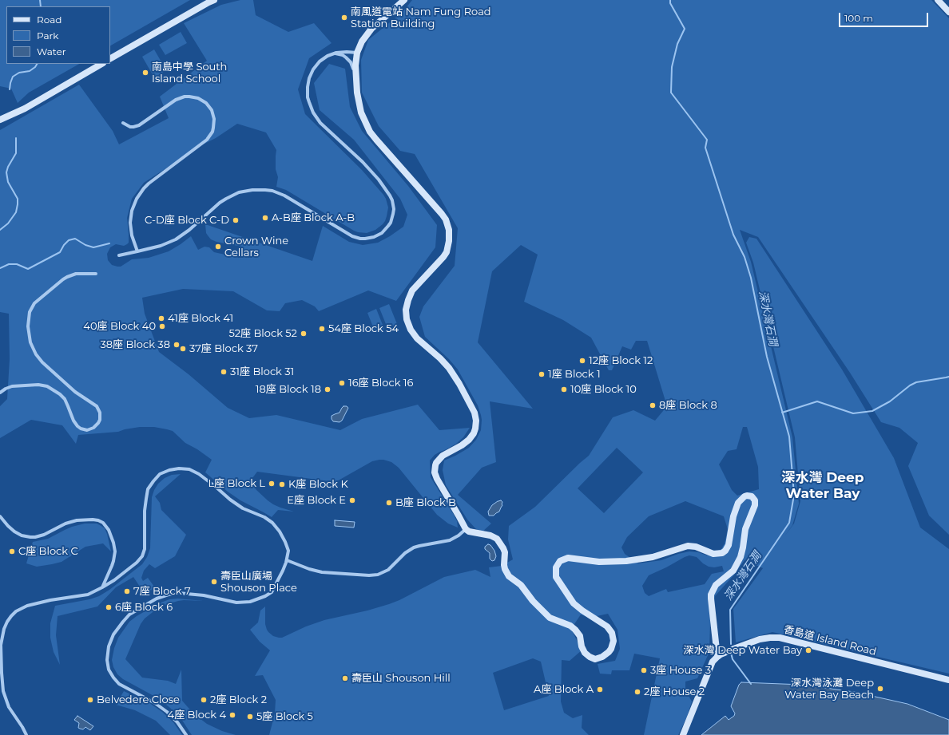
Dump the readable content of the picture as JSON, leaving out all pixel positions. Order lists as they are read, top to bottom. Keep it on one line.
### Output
{"streets":{"street":["香島道 Island Road"]},"districts":["深水灣 Deep Water Bay"],"water":["深水灣石澗"],"places":["南風道電站 Nam Fung Road Station Building","南島中學 South Island School","A-B座 Block A-B","C-D座 Block C-D","Crown Wine Cellars","41座 Block 41","40座 Block 40","54座 Block 54","52座 Block 52","38座 Block 38","37座 Block 37","12座 Block 12","31座 Block 31","1座 Block 1","16座 Block 16","18座 Block 18","10座 Block 10","8座 Block 8","L座 Block L","K座 Block K","E座 Block E","B座 Block B","C座 Block C","壽臣山廣場 Shouson Place","7座 Block 7","6座 Block 6","深水灣 Deep Water Bay","3座 House 3","壽臣山 Shouson Hill","深水灣泳灘 Deep Water Bay Beach","A座 Block A","2座 House 2","Belvedere Close","2座 Block 2","4座 Block 4","5座 Block 5"],"legend":["Road","Park","Water"],"scale_bar":"100 m"}
